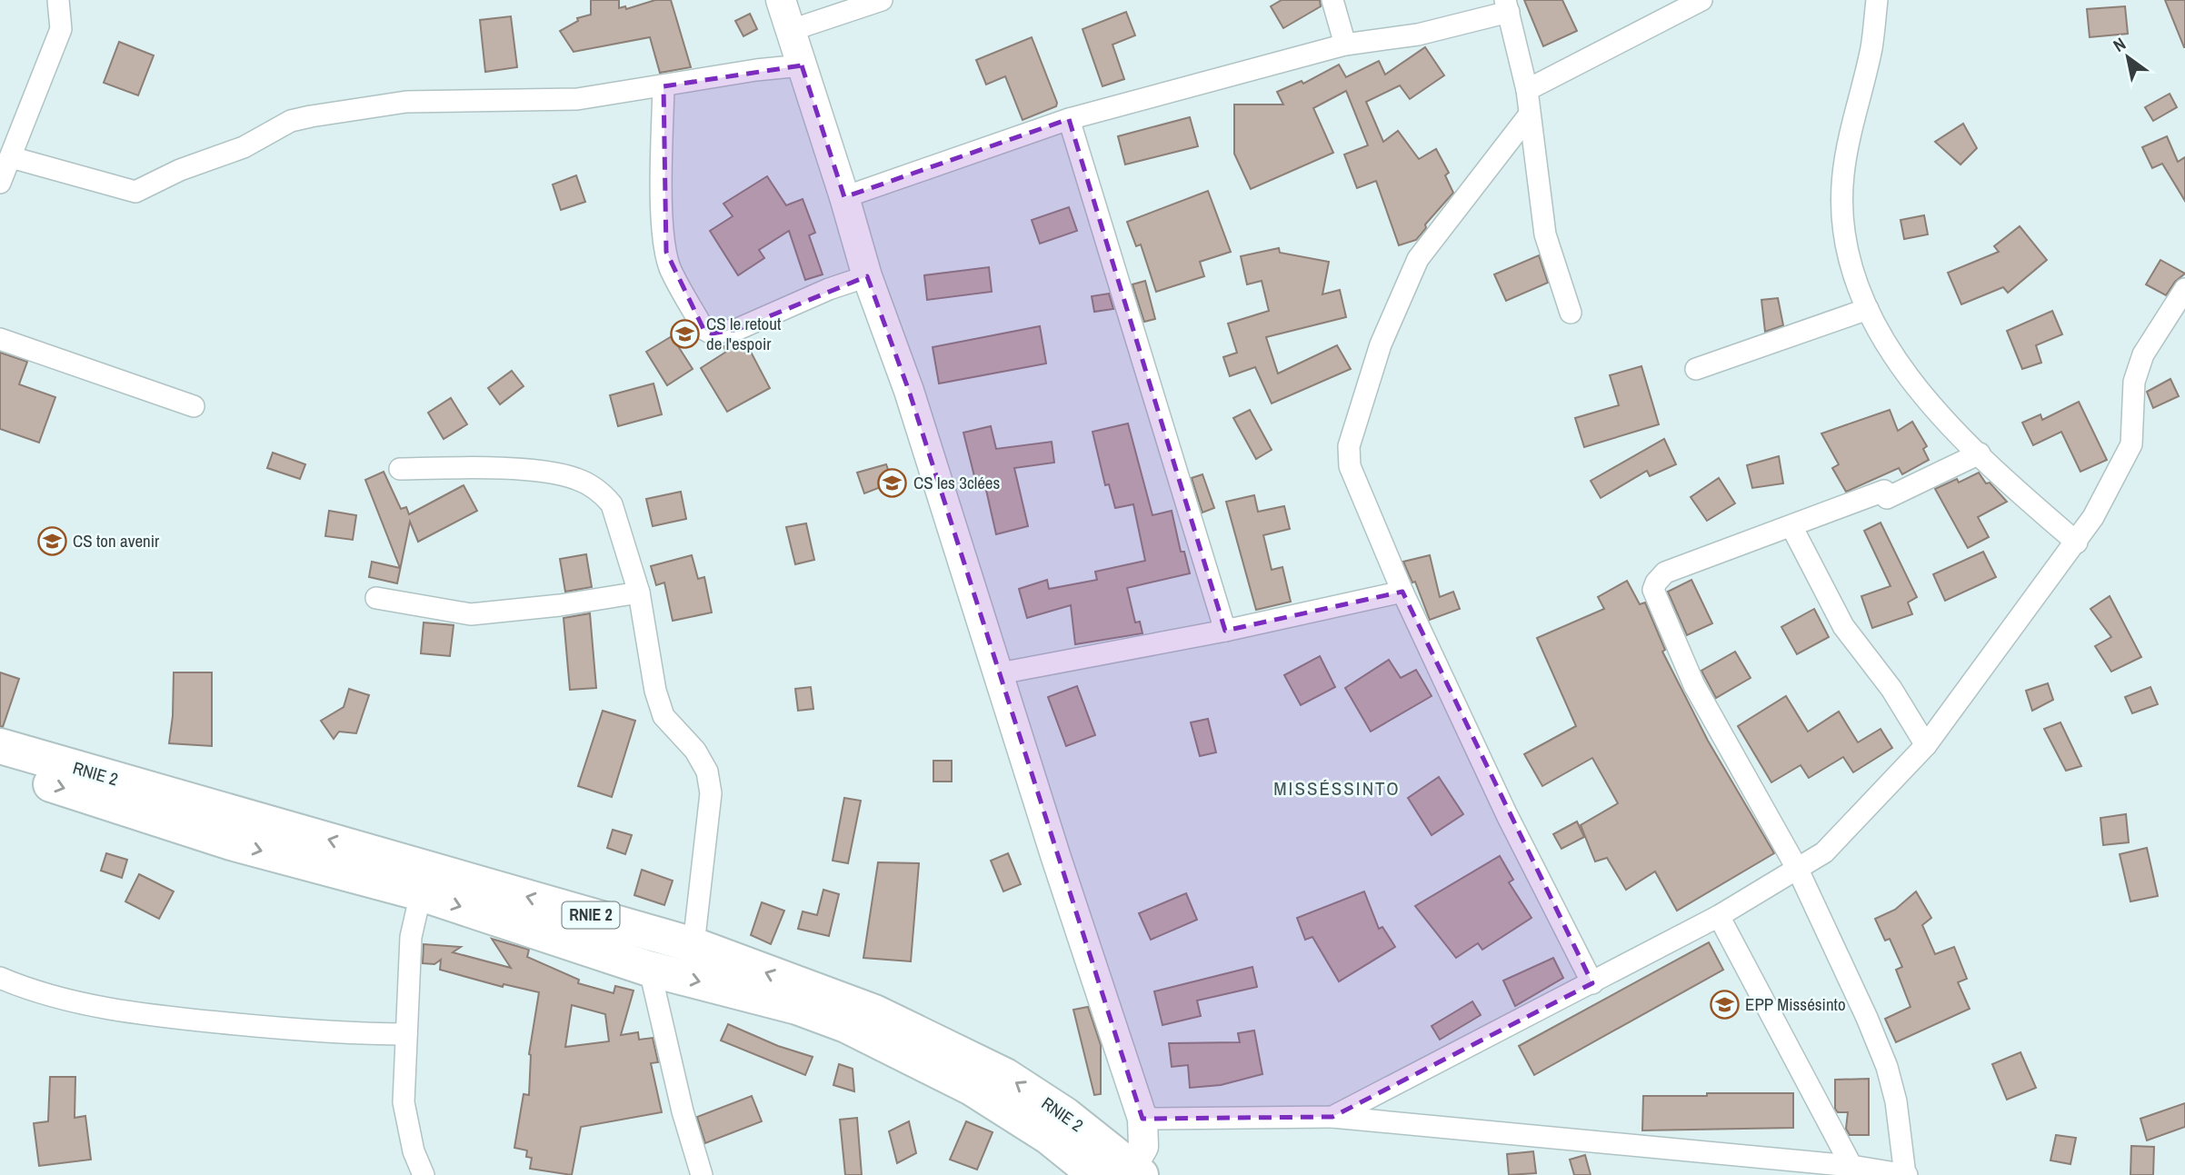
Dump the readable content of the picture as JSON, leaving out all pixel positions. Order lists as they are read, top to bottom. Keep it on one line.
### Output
{"streets":{"highway":["RNIE 2"]},"districts":["MISSÉSSINTO"],"places":{"school or university":["CS le retout de l'espoir","CS les 3clées","CS ton avenir","EPP Missésinto"]},"north":"top left"}
